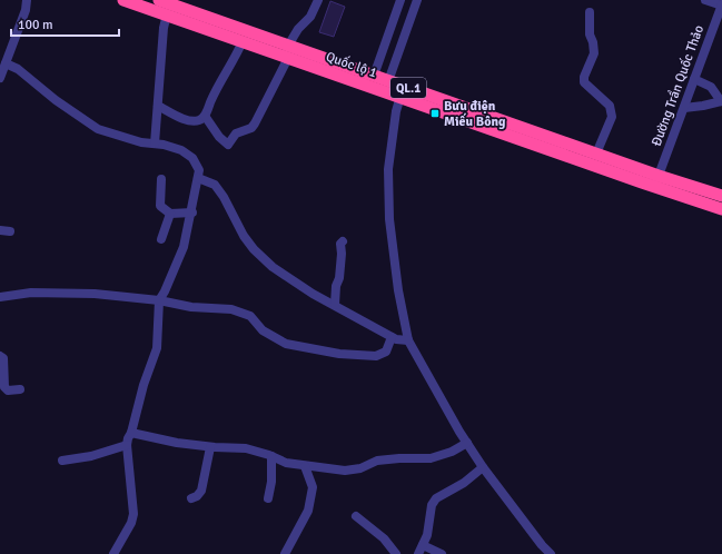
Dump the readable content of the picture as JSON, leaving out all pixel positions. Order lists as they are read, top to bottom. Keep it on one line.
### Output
{"streets":{"highway":["Quốc lộ 1","QL.1"],"street":["Đường Trần Quốc Thảo"]},"crossings":[["Quốc lộ 1","Đường Trần Quốc Thảo"]],"places":{"transit":["Bưu điện Miếu Bông"]},"scale_bar":"100 m"}
